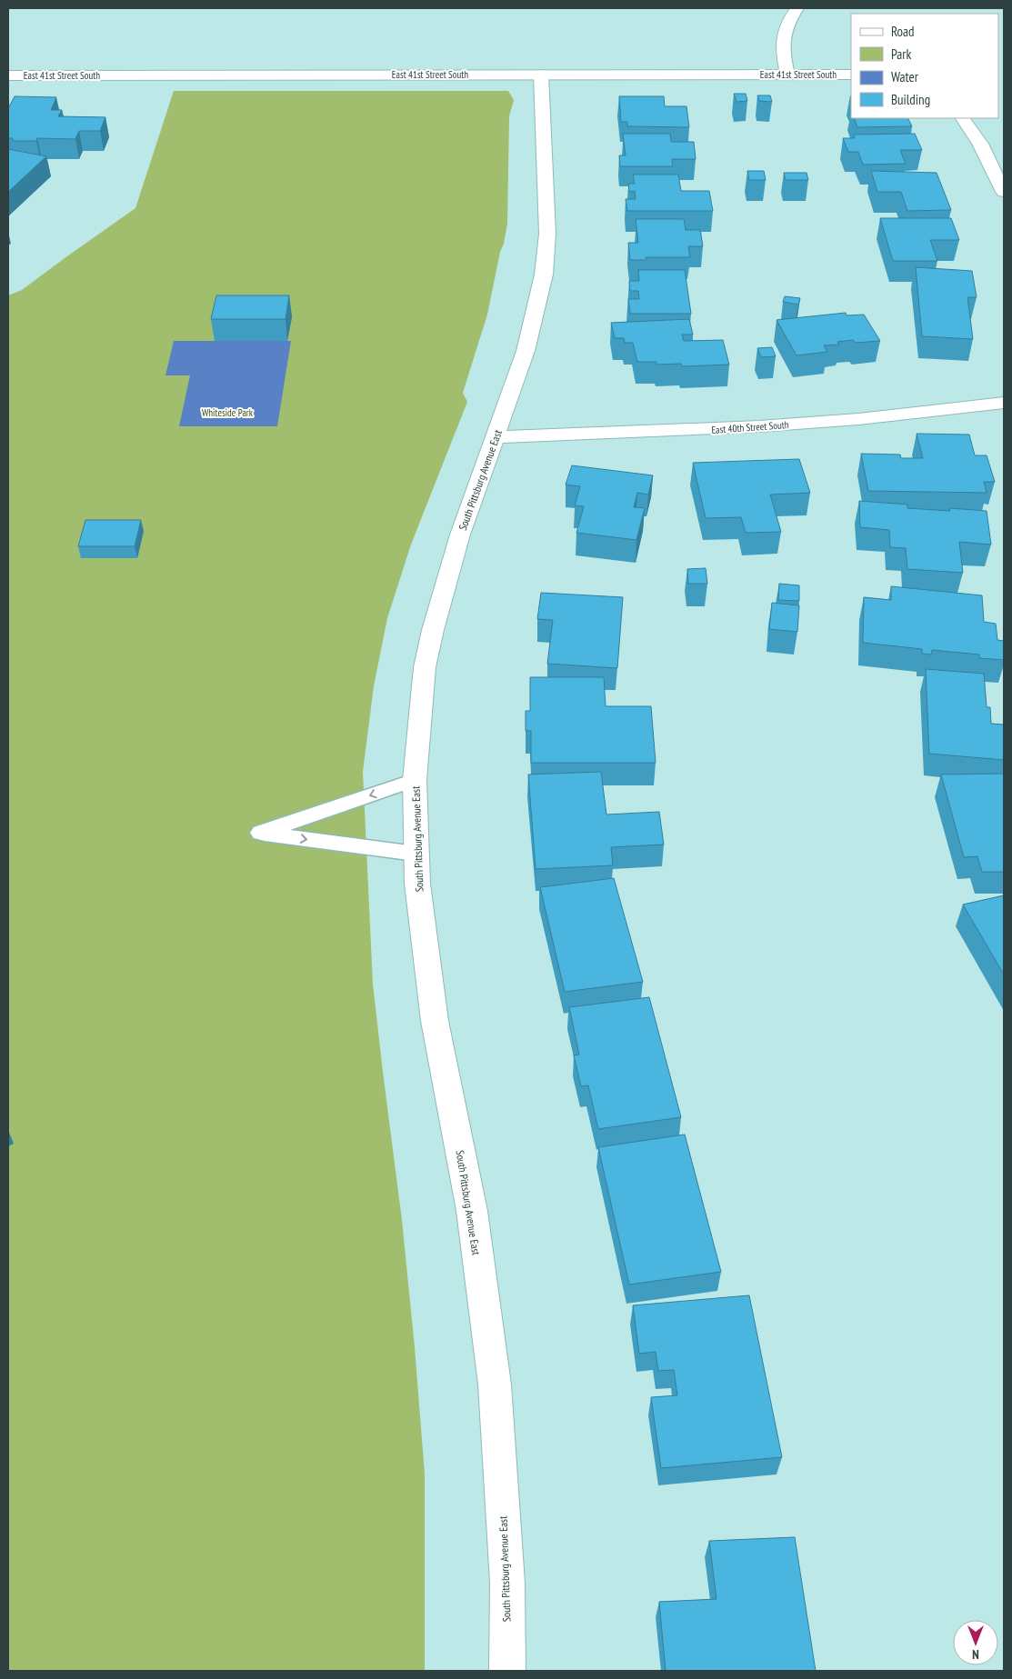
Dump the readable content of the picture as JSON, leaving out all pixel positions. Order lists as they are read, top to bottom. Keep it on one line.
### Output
{"streets":{"street":["East 41st Street South","East 40th Street South","South Pittsburg Avenue East"]},"crossings":[["East 41st Street South","South Pittsburg Avenue East"],["East 40th Street South","South Pittsburg Avenue East"]],"parks":["Whiteside Park"],"legend":["Road","Park","Water","Building"],"north":"bottom"}
